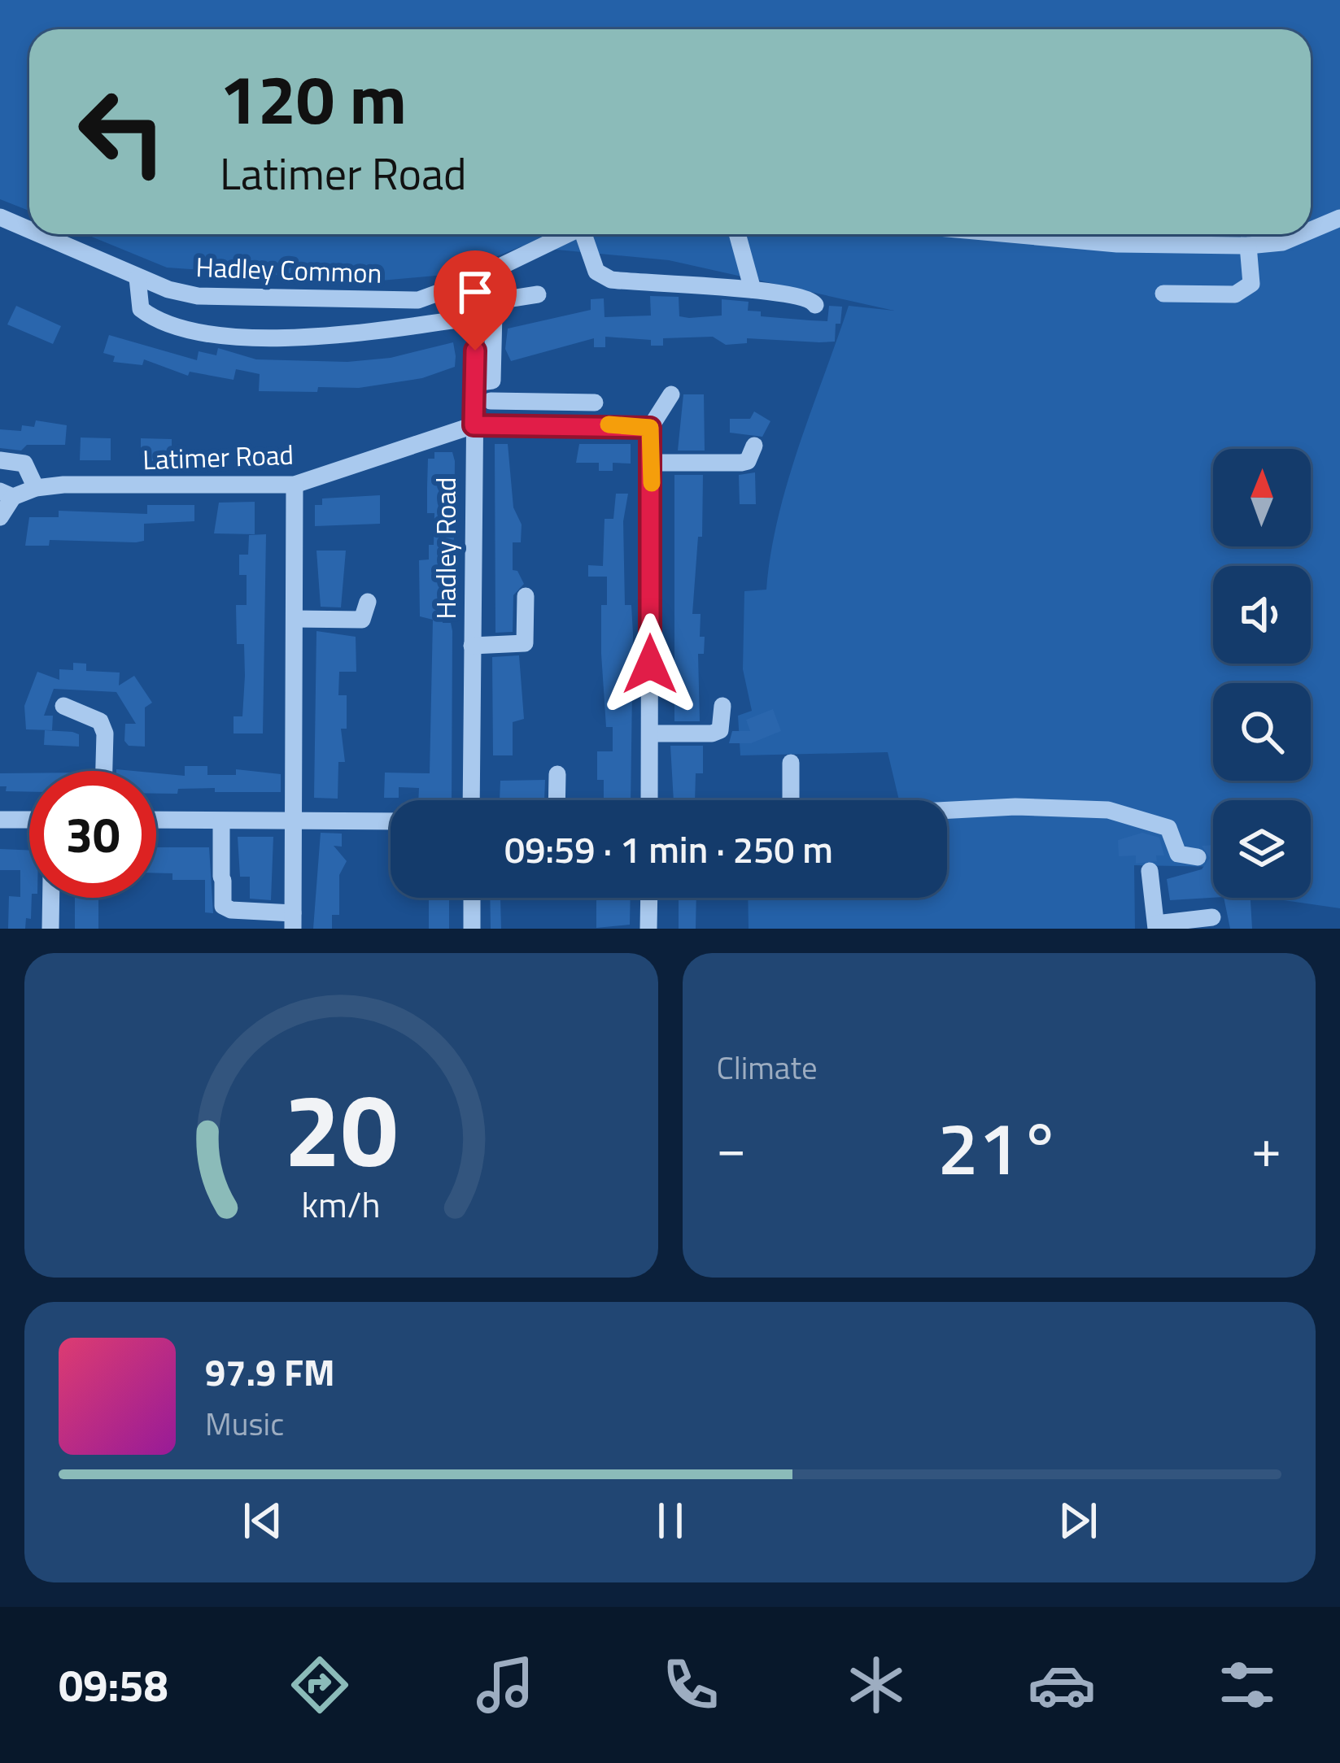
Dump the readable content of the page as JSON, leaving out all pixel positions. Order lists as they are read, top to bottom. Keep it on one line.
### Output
{"streets":{"street":["Hadley Common","Latimer Road","Hadley Road"]},"crossings":[["Hadley Common","Hadley Road"],["Latimer Road","Hadley Road"]],"north":"top","page":{"turn":["120 m","Latimer Road"],"limit":"30","trip":"09:59 · 1 min · 250 m","tile":"Climate","heat":["−","21°","+"],"song":["97.9 FM","Music"],"tabs":"09:58","gauge":["20","km/h"]}}
